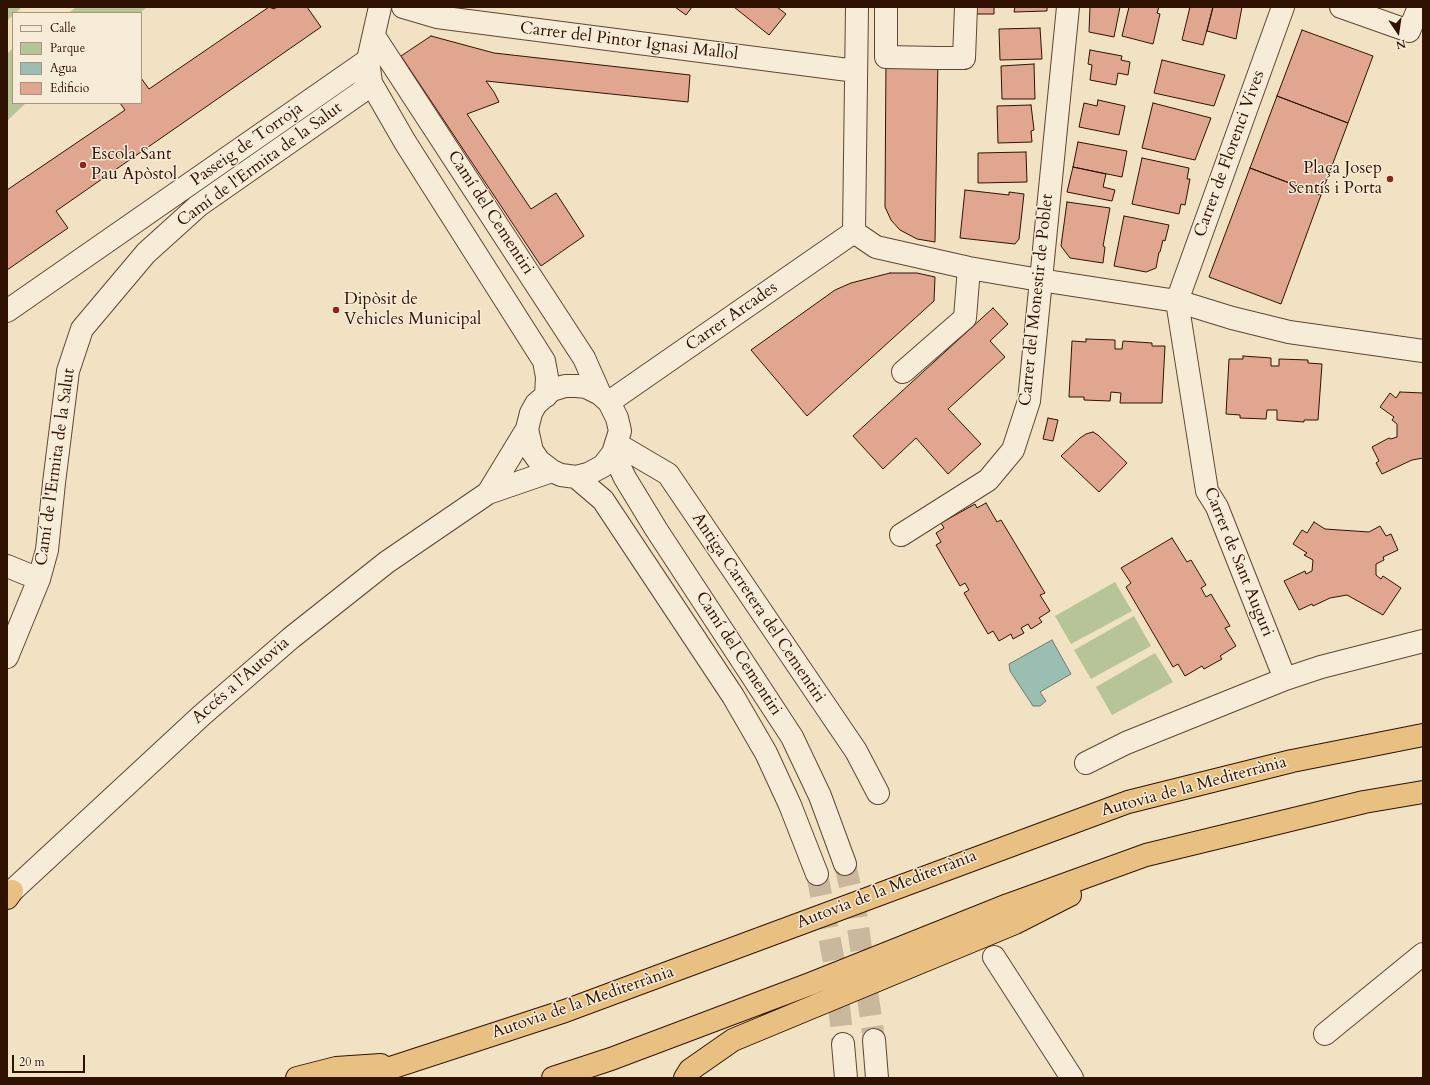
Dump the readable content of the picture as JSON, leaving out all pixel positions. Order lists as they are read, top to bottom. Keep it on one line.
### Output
{"streets":{"highway":["Autovia de la Mediterrània"],"street":["Carrer del Pintor Ignasi Mallol","Passeig de Torroja","Carrer de Florenci Vives","Camí de l'Ermita de la Salut","Camí del Cementiri","Carrer del Monestir de Poblet","Carrer Arcades","Carrer de Sant Auguri","Antiga Carretera del Cementiri","Accés a l'Autovia"]},"crossings":[["Passeig de Torroja","Camí del Cementiri"],["Carrer de Florenci Vives","Carrer de Sant Auguri"],["Camí de l'Ermita de la Salut","Camí del Cementiri"],["Camí del Cementiri","Carrer Arcades"],["Camí del Cementiri","Antiga Carretera del Cementiri"],["Carrer Arcades","Antiga Carretera del Cementiri"]],"places":["Escola Sant Pau Apòstol","Plaça Josep Sentís i Porta","Dipòsit de Vehicles Municipal"],"legend":["Calle","Parque","Agua","Edificio"],"scale_bar":"20 m","north":"bottom"}
